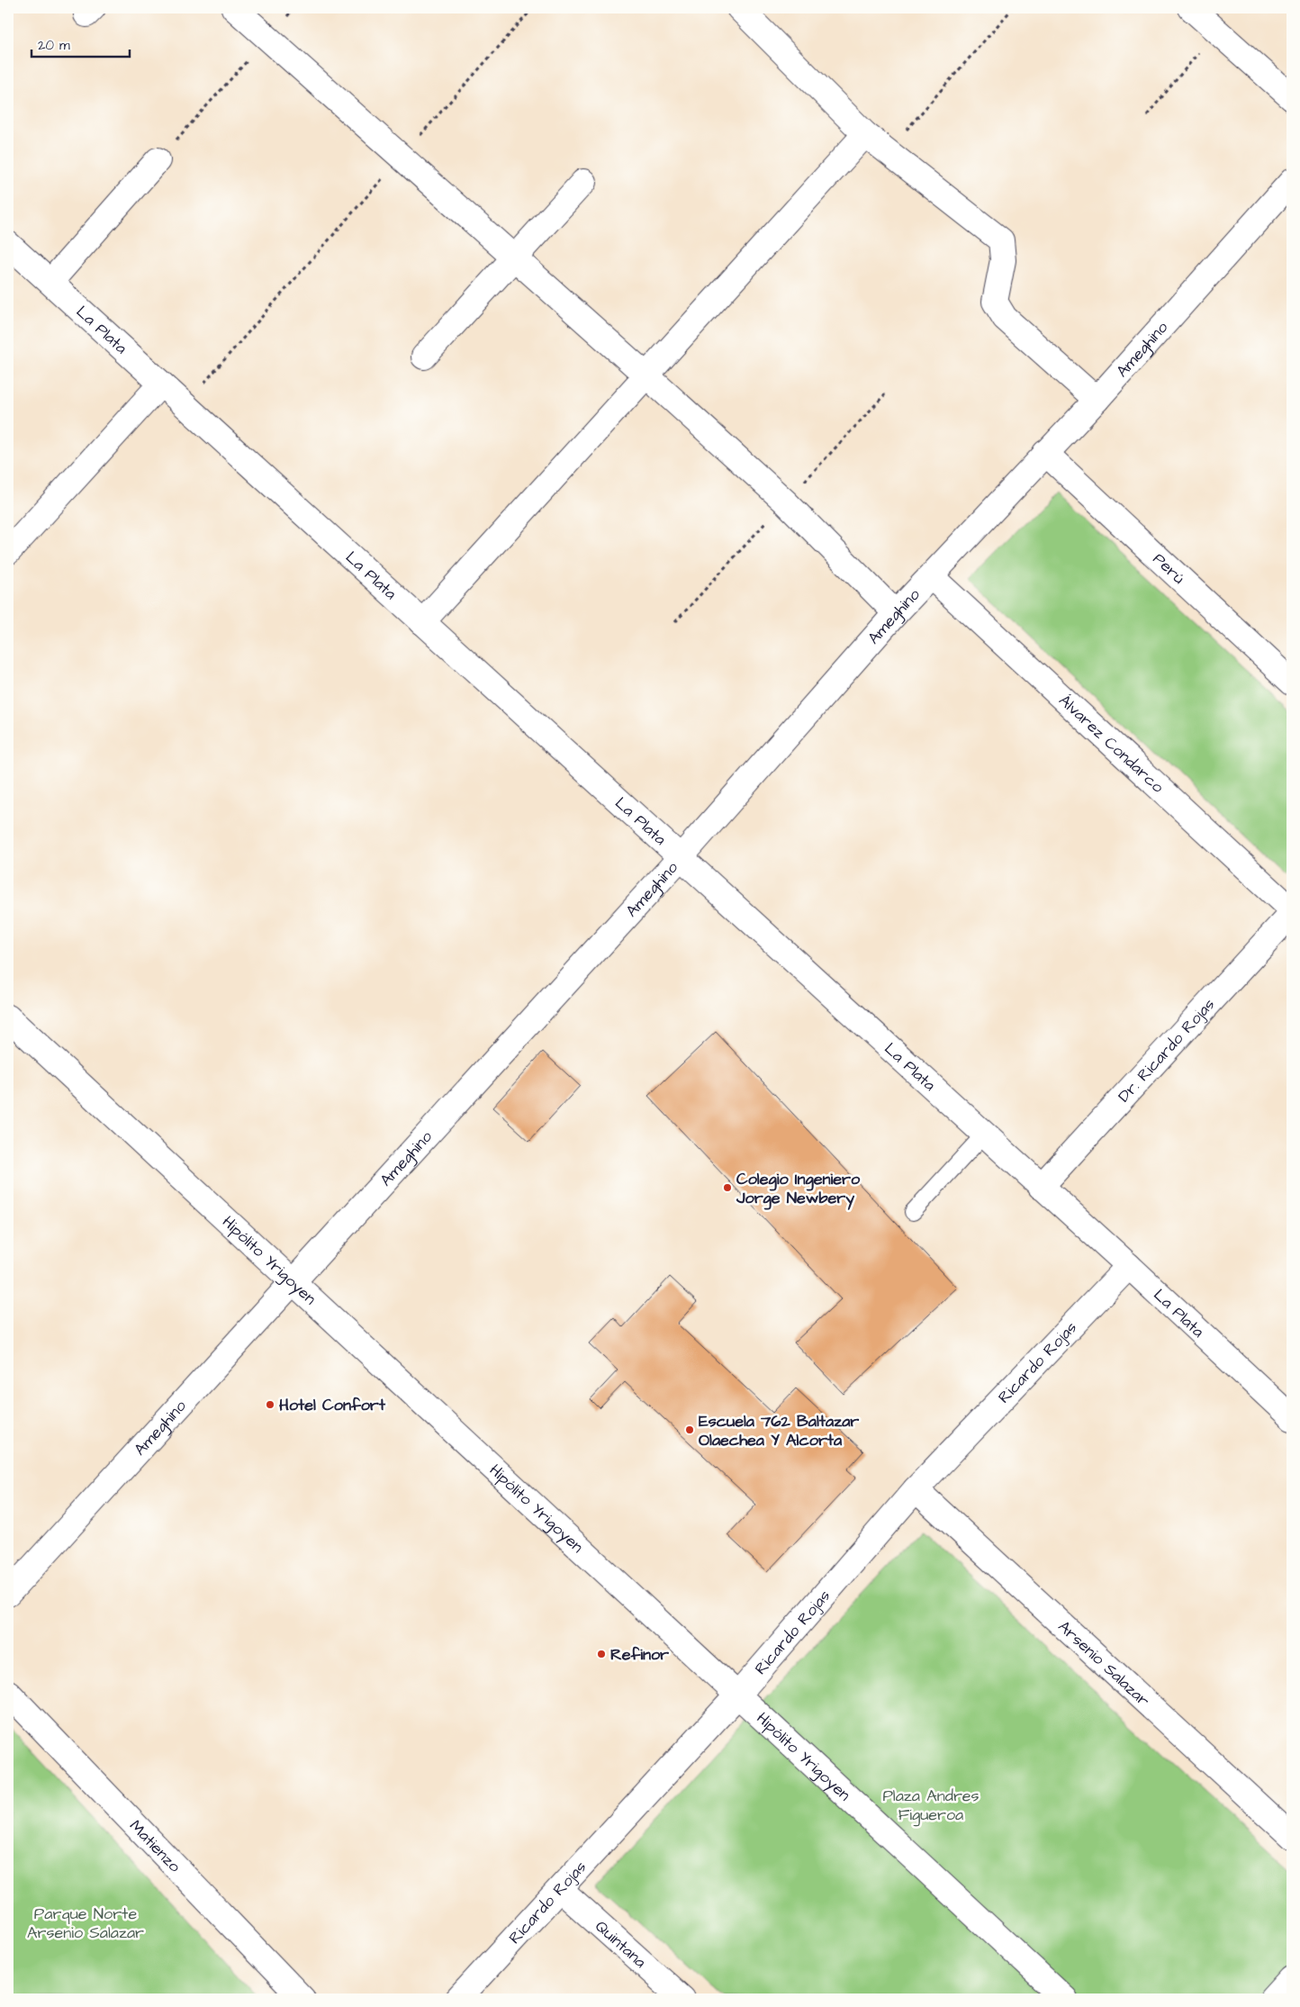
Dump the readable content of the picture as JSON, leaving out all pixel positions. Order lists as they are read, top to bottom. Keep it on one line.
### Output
{"streets":{"street":["La Plata","Ameghino","Perú","Álvarez Condarco","Dr. Ricardo Rojas","Hipólito Yrigoyen","Ricardo Rojas","Arsenio Salazar","Matienzo","Quintana"]},"crossings":[["La Plata","Ameghino"],["La Plata","Dr. Ricardo Rojas"],["La Plata","Ricardo Rojas"],["Ameghino","Perú"],["Ameghino","Álvarez Condarco"],["Ameghino","Hipólito Yrigoyen"],["Álvarez Condarco","Dr. Ricardo Rojas"],["Hipólito Yrigoyen","Ricardo Rojas"],["Ricardo Rojas","Arsenio Salazar"],["Ricardo Rojas","Quintana"]],"parks":["Plaza Andres Figueroa","Parque Norte Arsenio Salazar"],"places":["Colegio Ingeniero Jorge Newbery","Hotel Confort","Escuela 762 Baltazar Olaechea Y Alcorta","Refinor"],"scale_bar":"20 m"}
